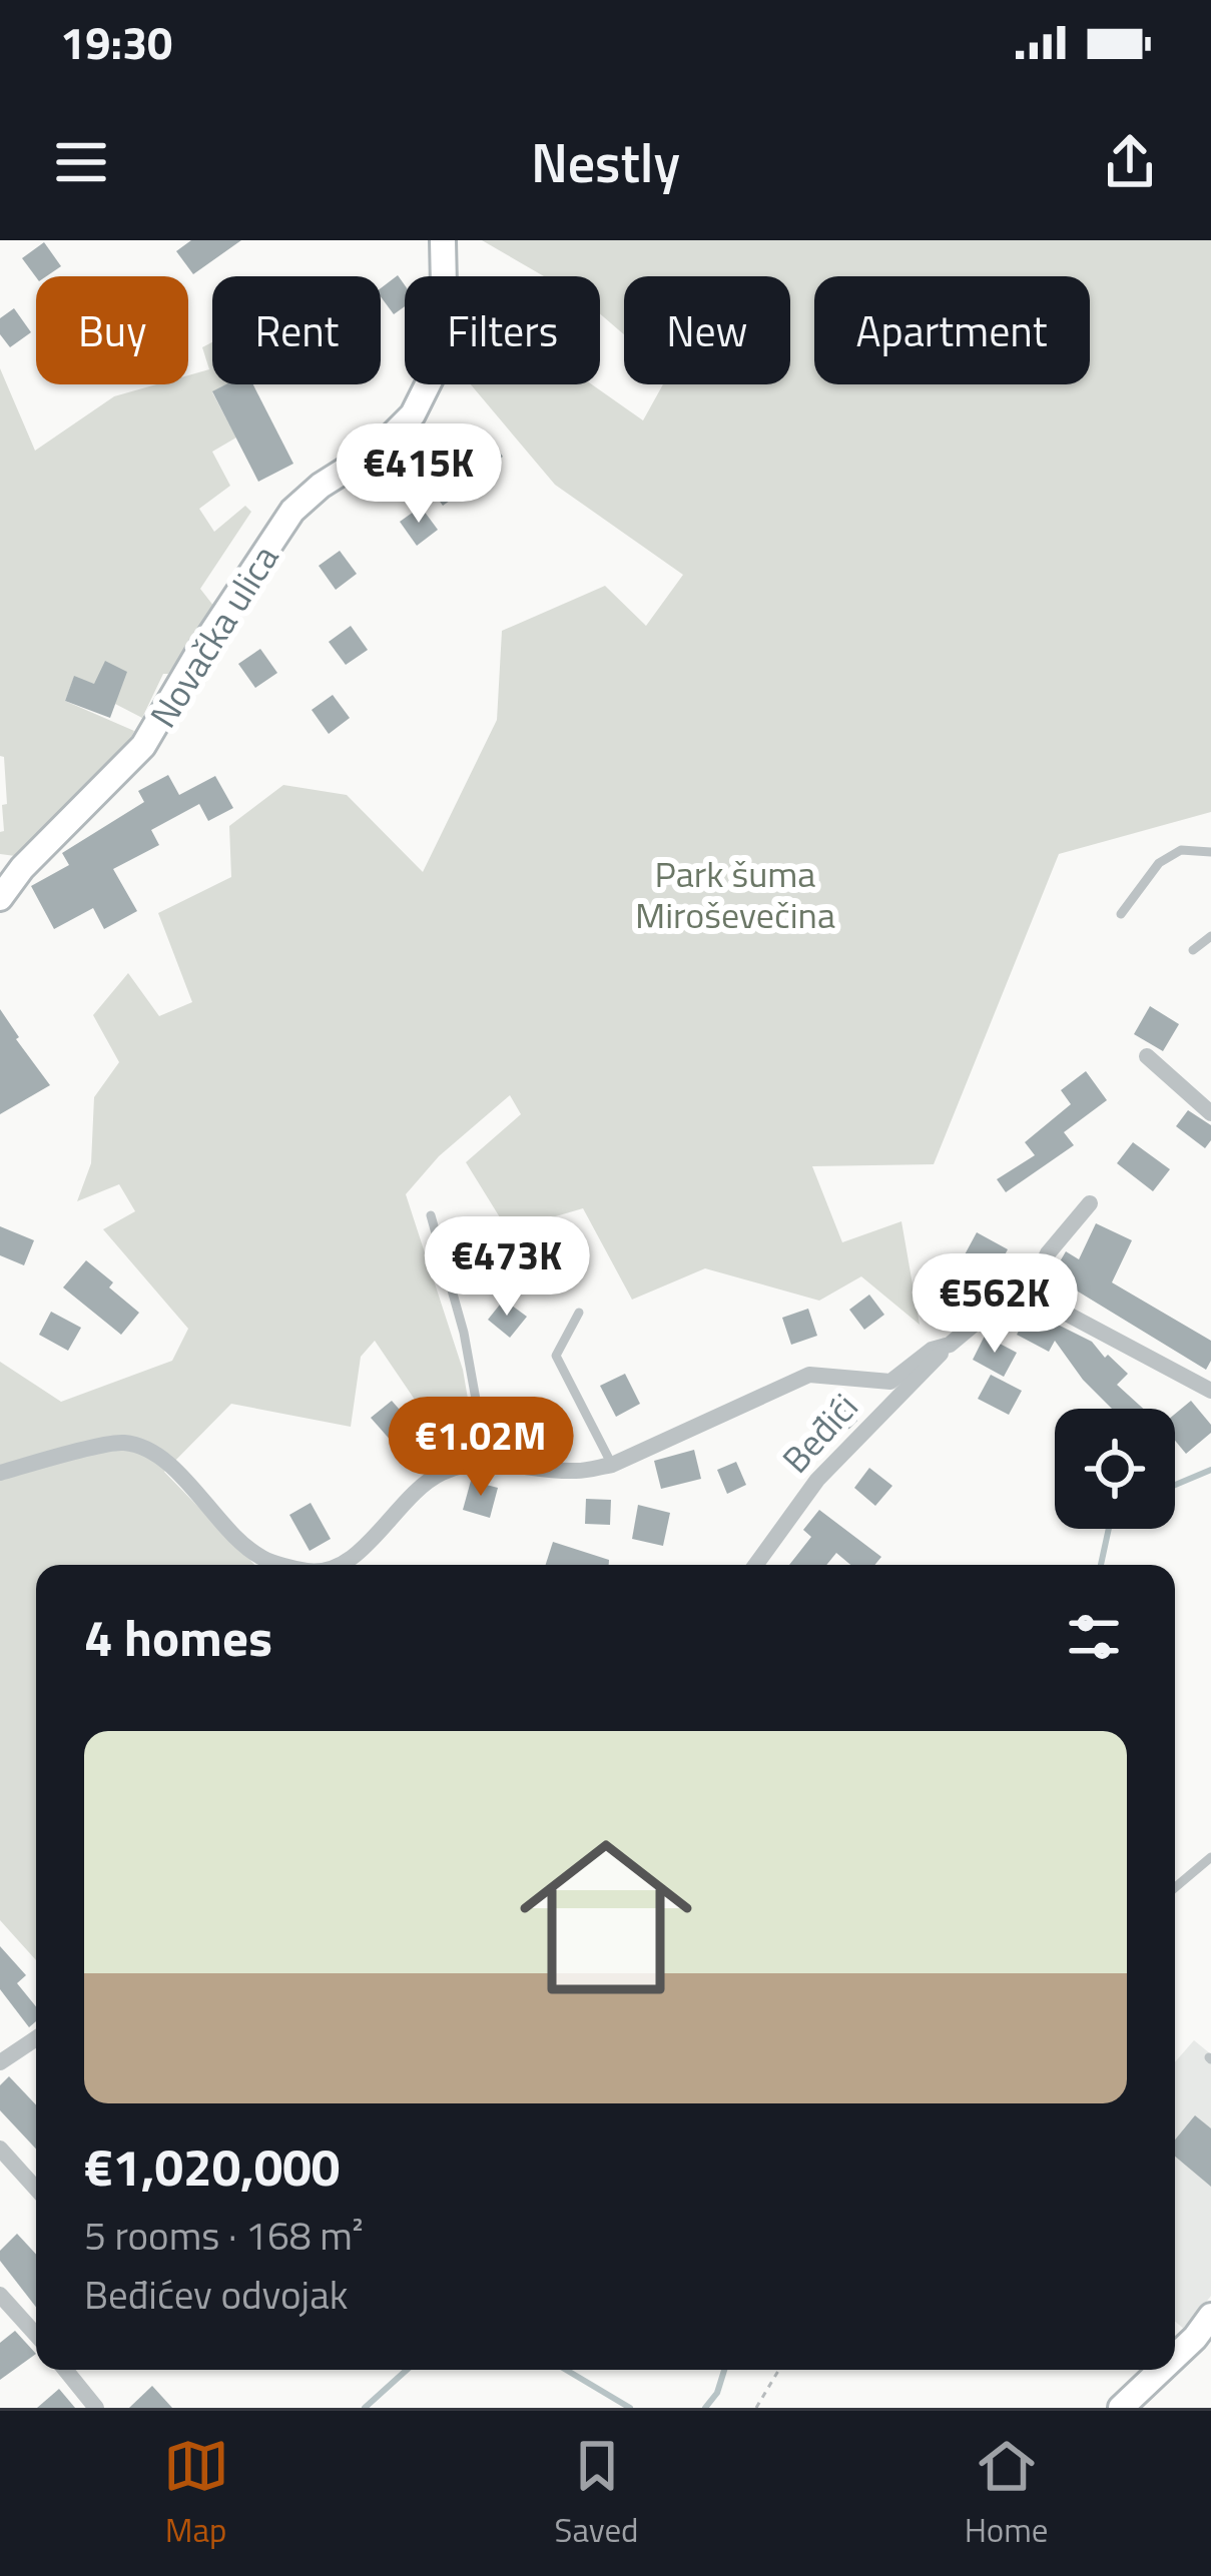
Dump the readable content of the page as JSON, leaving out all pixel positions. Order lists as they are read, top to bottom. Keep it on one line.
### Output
{"streets":{"street":["Novačka ulica","Beđići"]},"parks":["Park šuma Miroševečina"],"page":{"status":"19:30","header":"Nestly","chip":["Buy","Rent","Filters","New","Apartment"],"price":["€415K","€473K","€562K","€1.02M"],"heading":"4 homes","list":[{"name":"€1,020,000","note":"5 rooms · 168 m² · Beđićev odvojak"}],"tabs":["Map","Saved","Home"]}}
